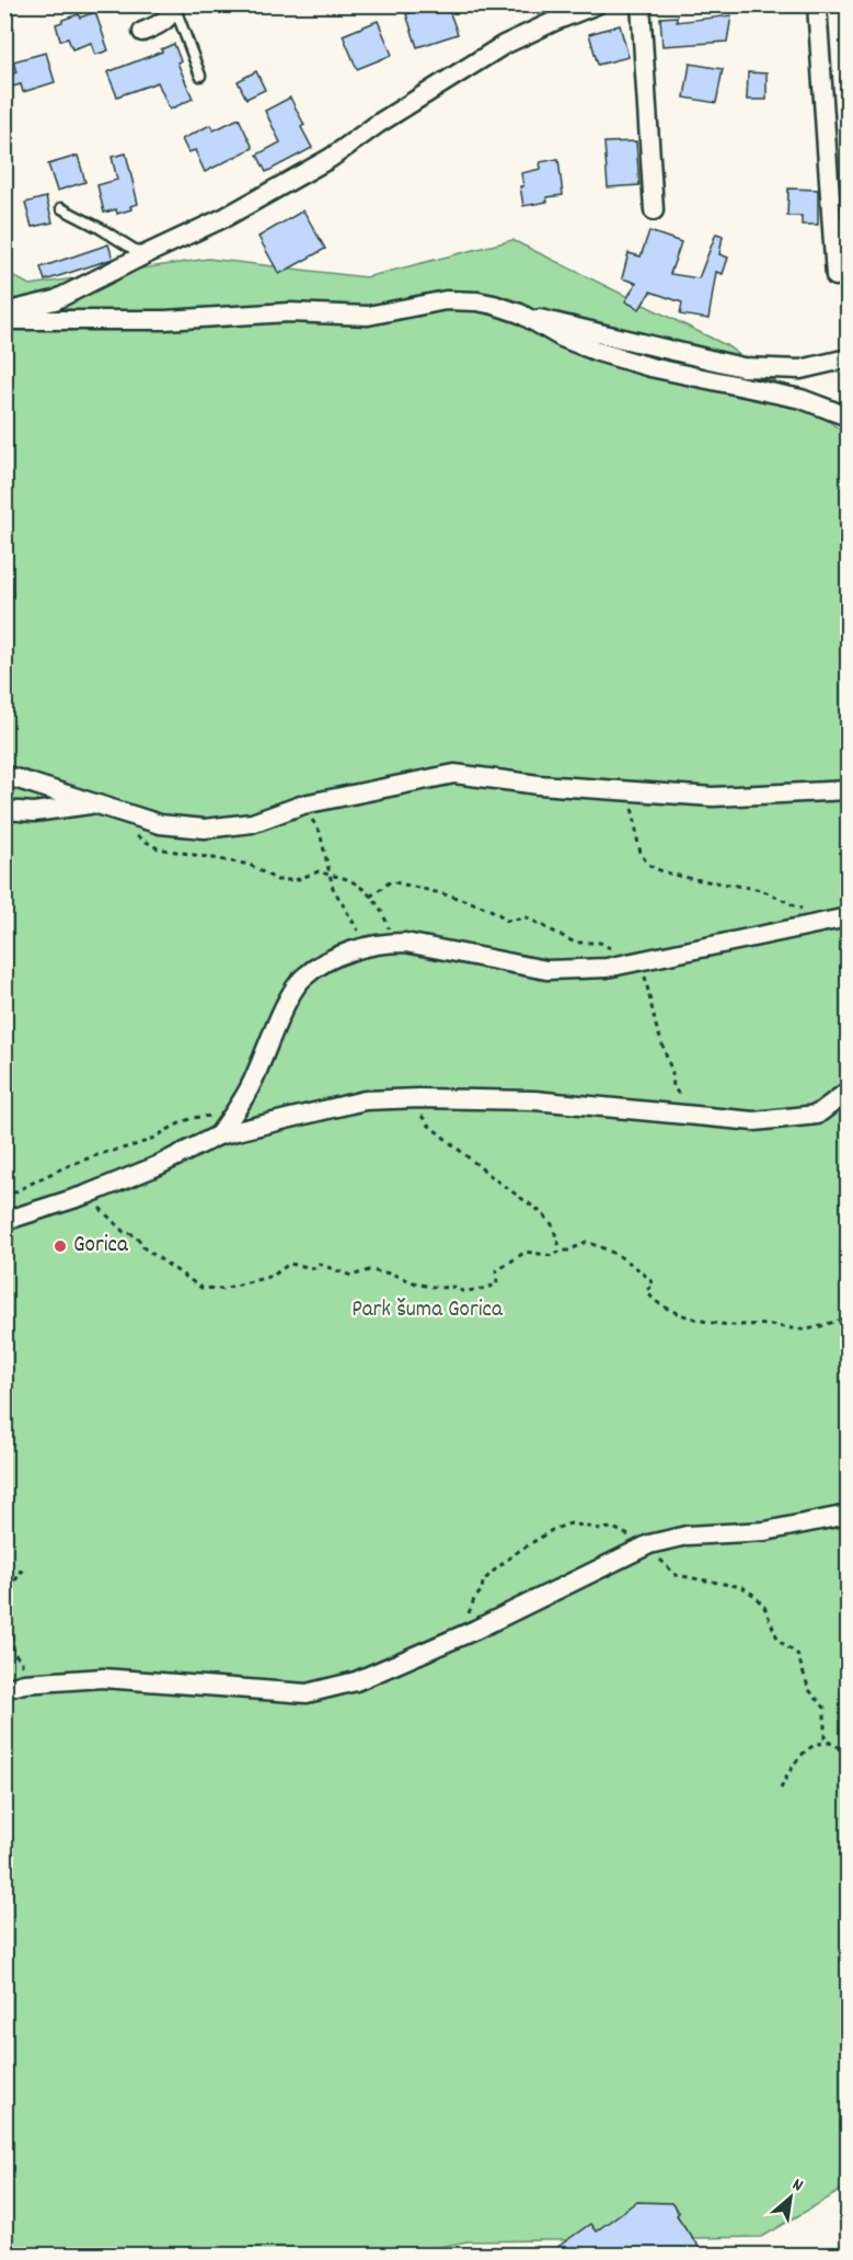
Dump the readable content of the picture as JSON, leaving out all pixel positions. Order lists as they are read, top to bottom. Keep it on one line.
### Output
{"parks":["Park šuma Gorica"],"places":["Gorica"],"north":"top right"}
